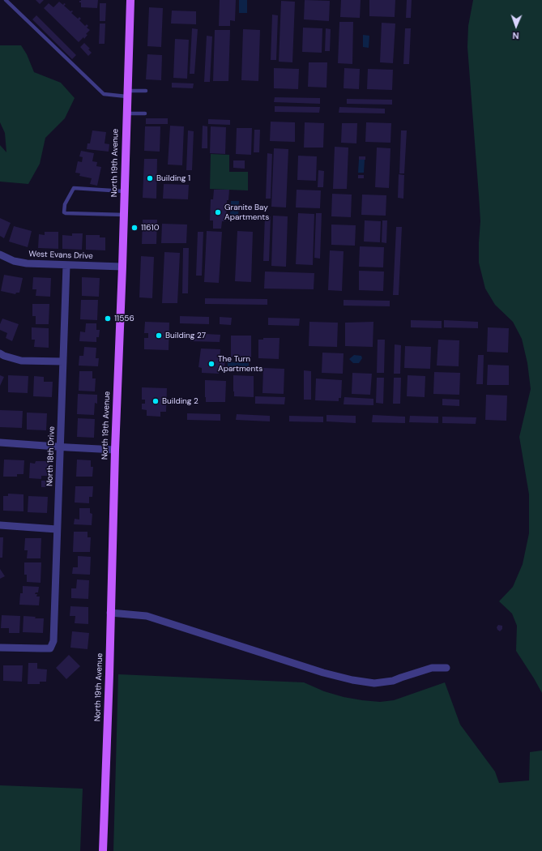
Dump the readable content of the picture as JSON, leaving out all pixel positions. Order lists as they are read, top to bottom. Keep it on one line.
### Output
{"streets":{"main road":["North 19th Avenue"],"street":["West Evans Drive","North 18th Drive"]},"crossings":[["North 19th Avenue","West Evans Drive"],["West Evans Drive","North 18th Drive"]],"places":["Building 1","Granite Bay Apartments","11610","11556","Building 27","The Turn Apartments","Building 2"],"north":"bottom"}
